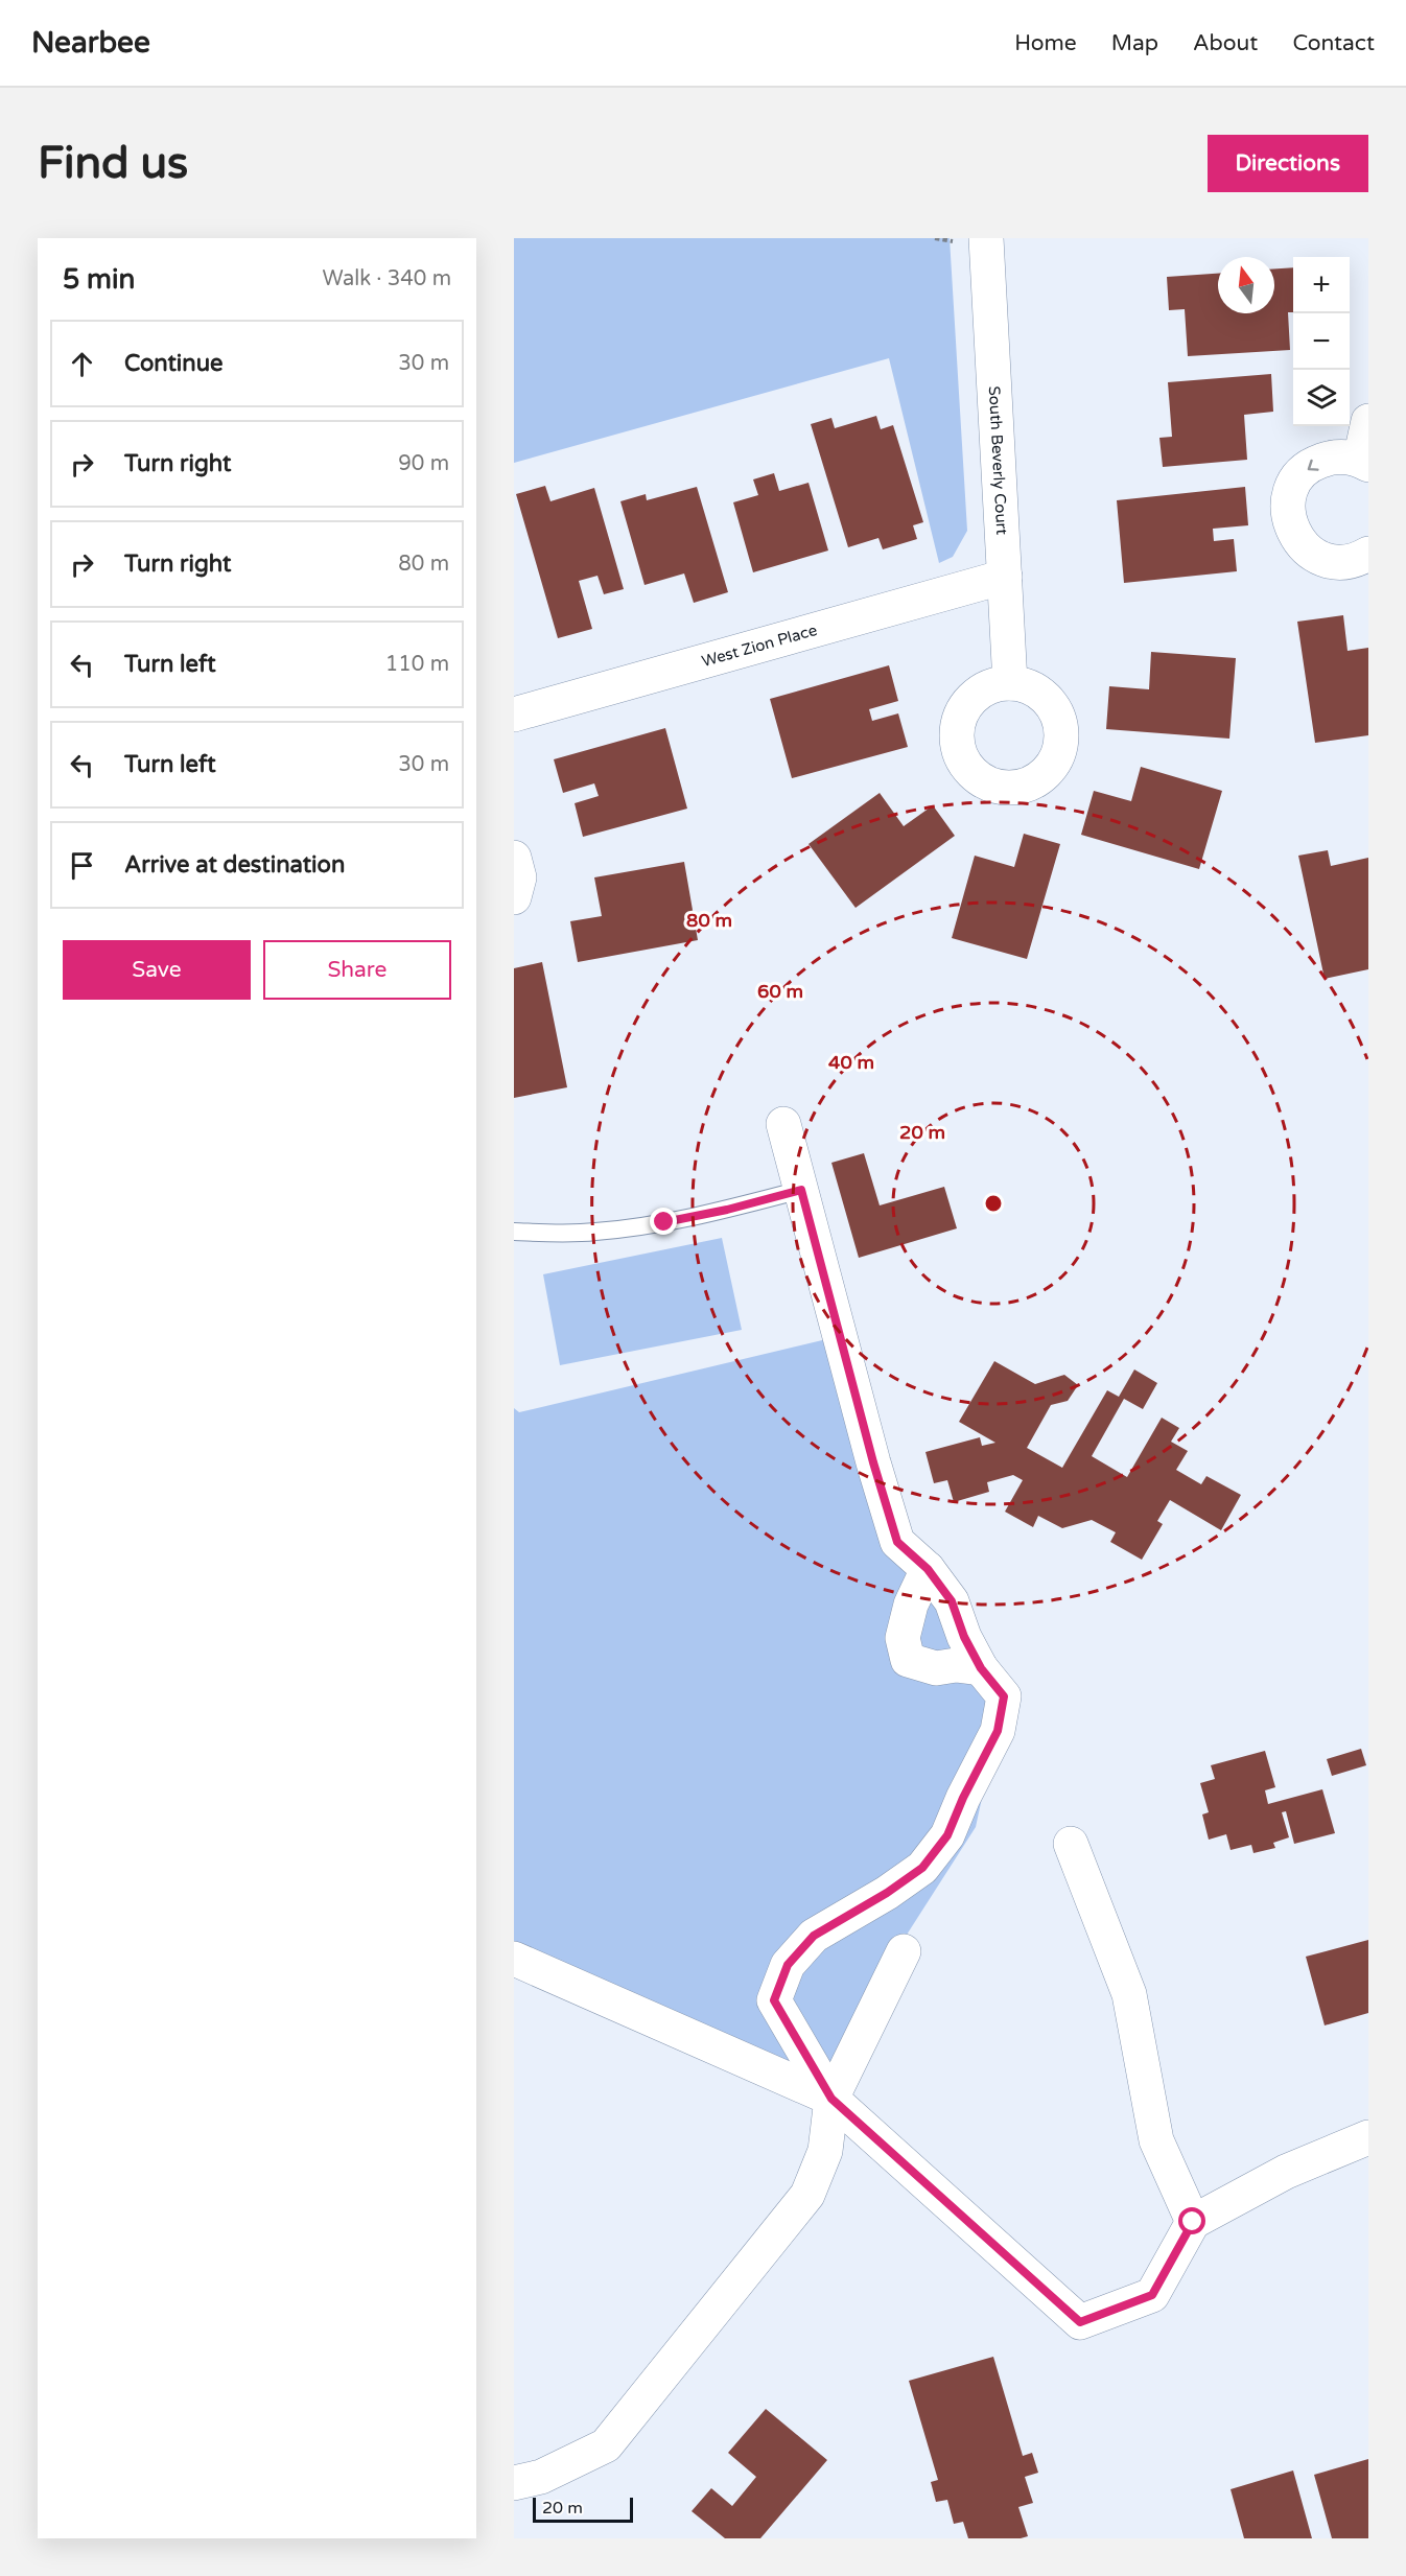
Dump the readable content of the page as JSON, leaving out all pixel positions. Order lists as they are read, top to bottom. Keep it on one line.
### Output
{"streets":{"street":["South Beverly Court","West Zion Place"]},"crossings":[["South Beverly Court","West Zion Place"]],"scale_bar":"20 m","north":"top","page":{"header":"Nearbee","nav":["Home","Map","About","Contact"],"buttons":["Directions",["Save","Share"]],"title":"Find us","heading":["5 min","Walk · 340 m"],"map_buttons":["+","−"],"list":[["Continue","30 m"],["Turn right","90 m"],["Turn right","80 m"],["Turn left","110 m"],["Turn left","30 m"],"Arrive at destination"],"scale":"20 m"},"rings":["80 m","60 m","40 m","20 m"]}
